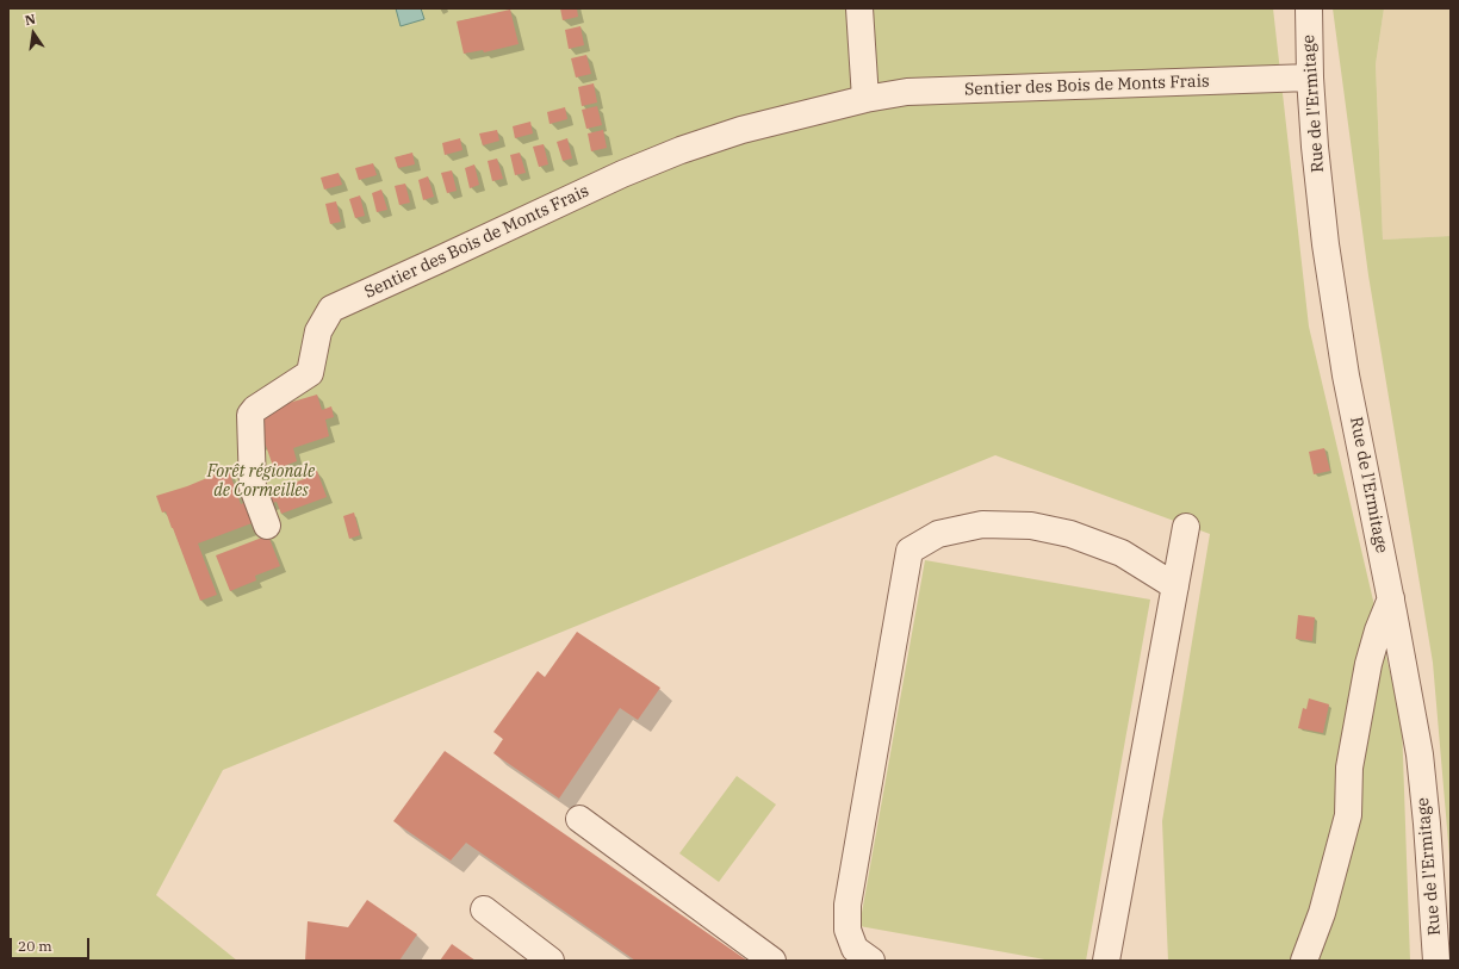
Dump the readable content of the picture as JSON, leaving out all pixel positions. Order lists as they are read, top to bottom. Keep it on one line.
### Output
{"streets":{"street":["Sentier des Bois de Monts Frais","Rue de l'Ermitage"]},"crossings":[["Sentier des Bois de Monts Frais","Rue de l'Ermitage"]],"parks":["Forêt régionale de Cormeilles"],"scale_bar":"20 m","north":"top"}
